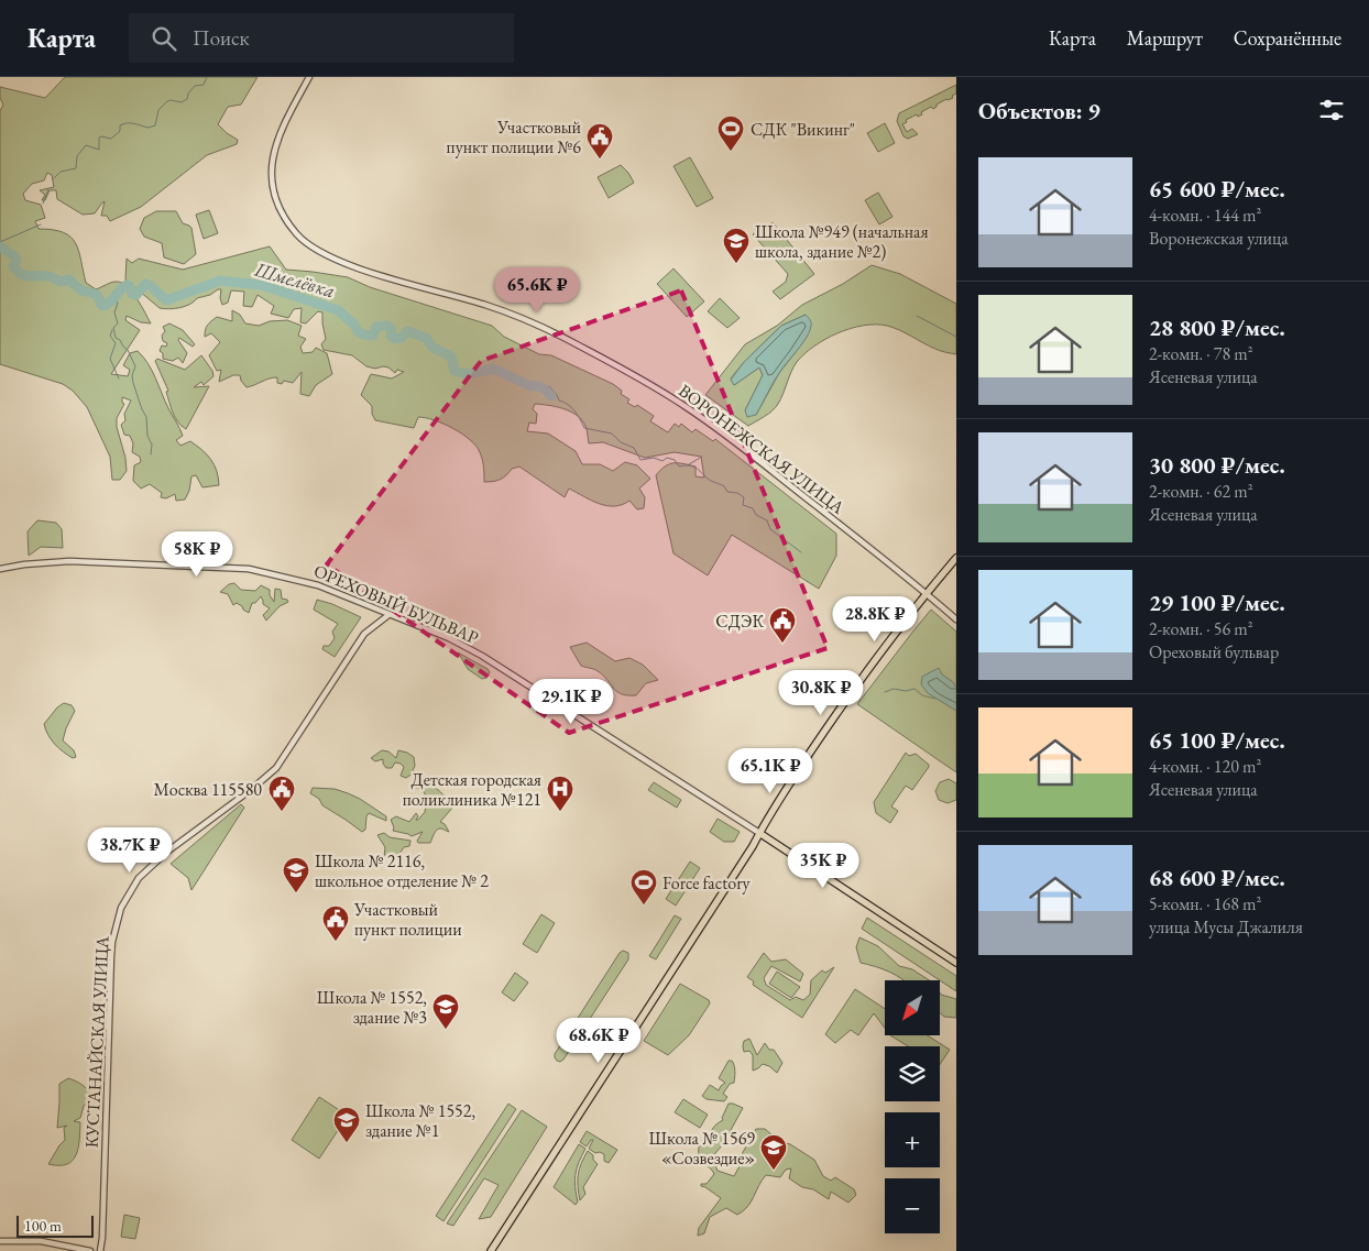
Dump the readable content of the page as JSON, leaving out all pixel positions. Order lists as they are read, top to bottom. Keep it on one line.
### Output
{"streets":{"main road":["ОРЕХОВЫЙ БУЛЬВАР"],"street":["ВОРОНЕЖСКАЯ УЛИЦА","КУСТАНАЙСКАЯ УЛИЦА"]},"crossings":[["ОРЕХОВЫЙ БУЛЬВАР","КУСТАНАЙСКАЯ УЛИЦА"]],"water":["Шмелёвка"],"places":{"sports":["СДК \"Викинг\"","Force factory"],"public building":["Участковый пункт полиции №6","СДЭК","Москва 115580","Участковый пункт полиции"],"school or university":["Школа №949 (начальная школа, здание №2)","Школа № 2116, школьное отделение № 2","Школа № 1552, здание №3","Школа № 1552, здание №1","Школа № 1569 «Созвездие»"],"hospital":["Детская городская поликлиника №121"]},"scale_bar":"100 m","north":"bottom left","page":{"header":"Карта","search":"Поиск","nav":["Карта","Маршрут","Сохранённые"],"heading":"Объектов: 9","list":[{"name":"65 600 ₽/мес.","note":"4-комн. · 144 m² · Воронежская улица"},{"name":"28 800 ₽/мес.","note":"2-комн. · 78 m² · Ясеневая улица"},{"name":"30 800 ₽/мес.","note":"2-комн. · 62 m² · Ясеневая улица"},{"name":"29 100 ₽/мес.","note":"2-комн. · 56 m² · Ореховый бульвар"},{"name":"65 100 ₽/мес.","note":"4-комн. · 120 m² · Ясеневая улица"},{"name":"68 600 ₽/мес.","note":"5-комн. · 168 m² · улица Мусы Джалиля"}],"price":["65.6K ₽","58K ₽","28.8K ₽","30.8K ₽","29.1K ₽","65.1K ₽","38.7K ₽","35K ₽","68.6K ₽"],"map_buttons":["+","−"],"scale":"100 m"}}
